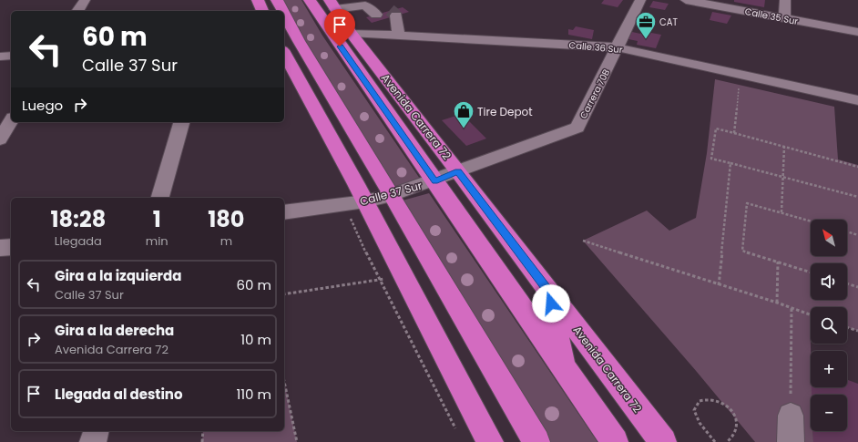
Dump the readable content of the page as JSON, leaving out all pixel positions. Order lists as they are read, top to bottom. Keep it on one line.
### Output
{"streets":{"highway":["Avenida Carrera 72"],"street":["Calle 35 Sur","Calle 36 Sur","Carrera 70B","Calle 37 Sur"]},"crossings":[["Calle 36 Sur","Carrera 70B"],["Calle 36 Sur","Avenida Carrera 72"],["Carrera 70B","Calle 37 Sur"],["Avenida Carrera 72","Calle 37 Sur"]],"places":{"office":["CAT"],"shop":["Tire Depot"]},"north":"top left","page":{"turn":["60 m","Calle 37 Sur"],"then":"Luego","eta":["18:28","Llegada","1","min","180","m"],"map_buttons":["+","−"],"list":[{"name":"Gira a la izquierda","note":"Calle 37 Sur","value":"60 m"},{"name":"Gira a la derecha","note":"Avenida Carrera 72","value":"10 m"},{"name":"Llegada al destino","value":"110 m"}]}}
